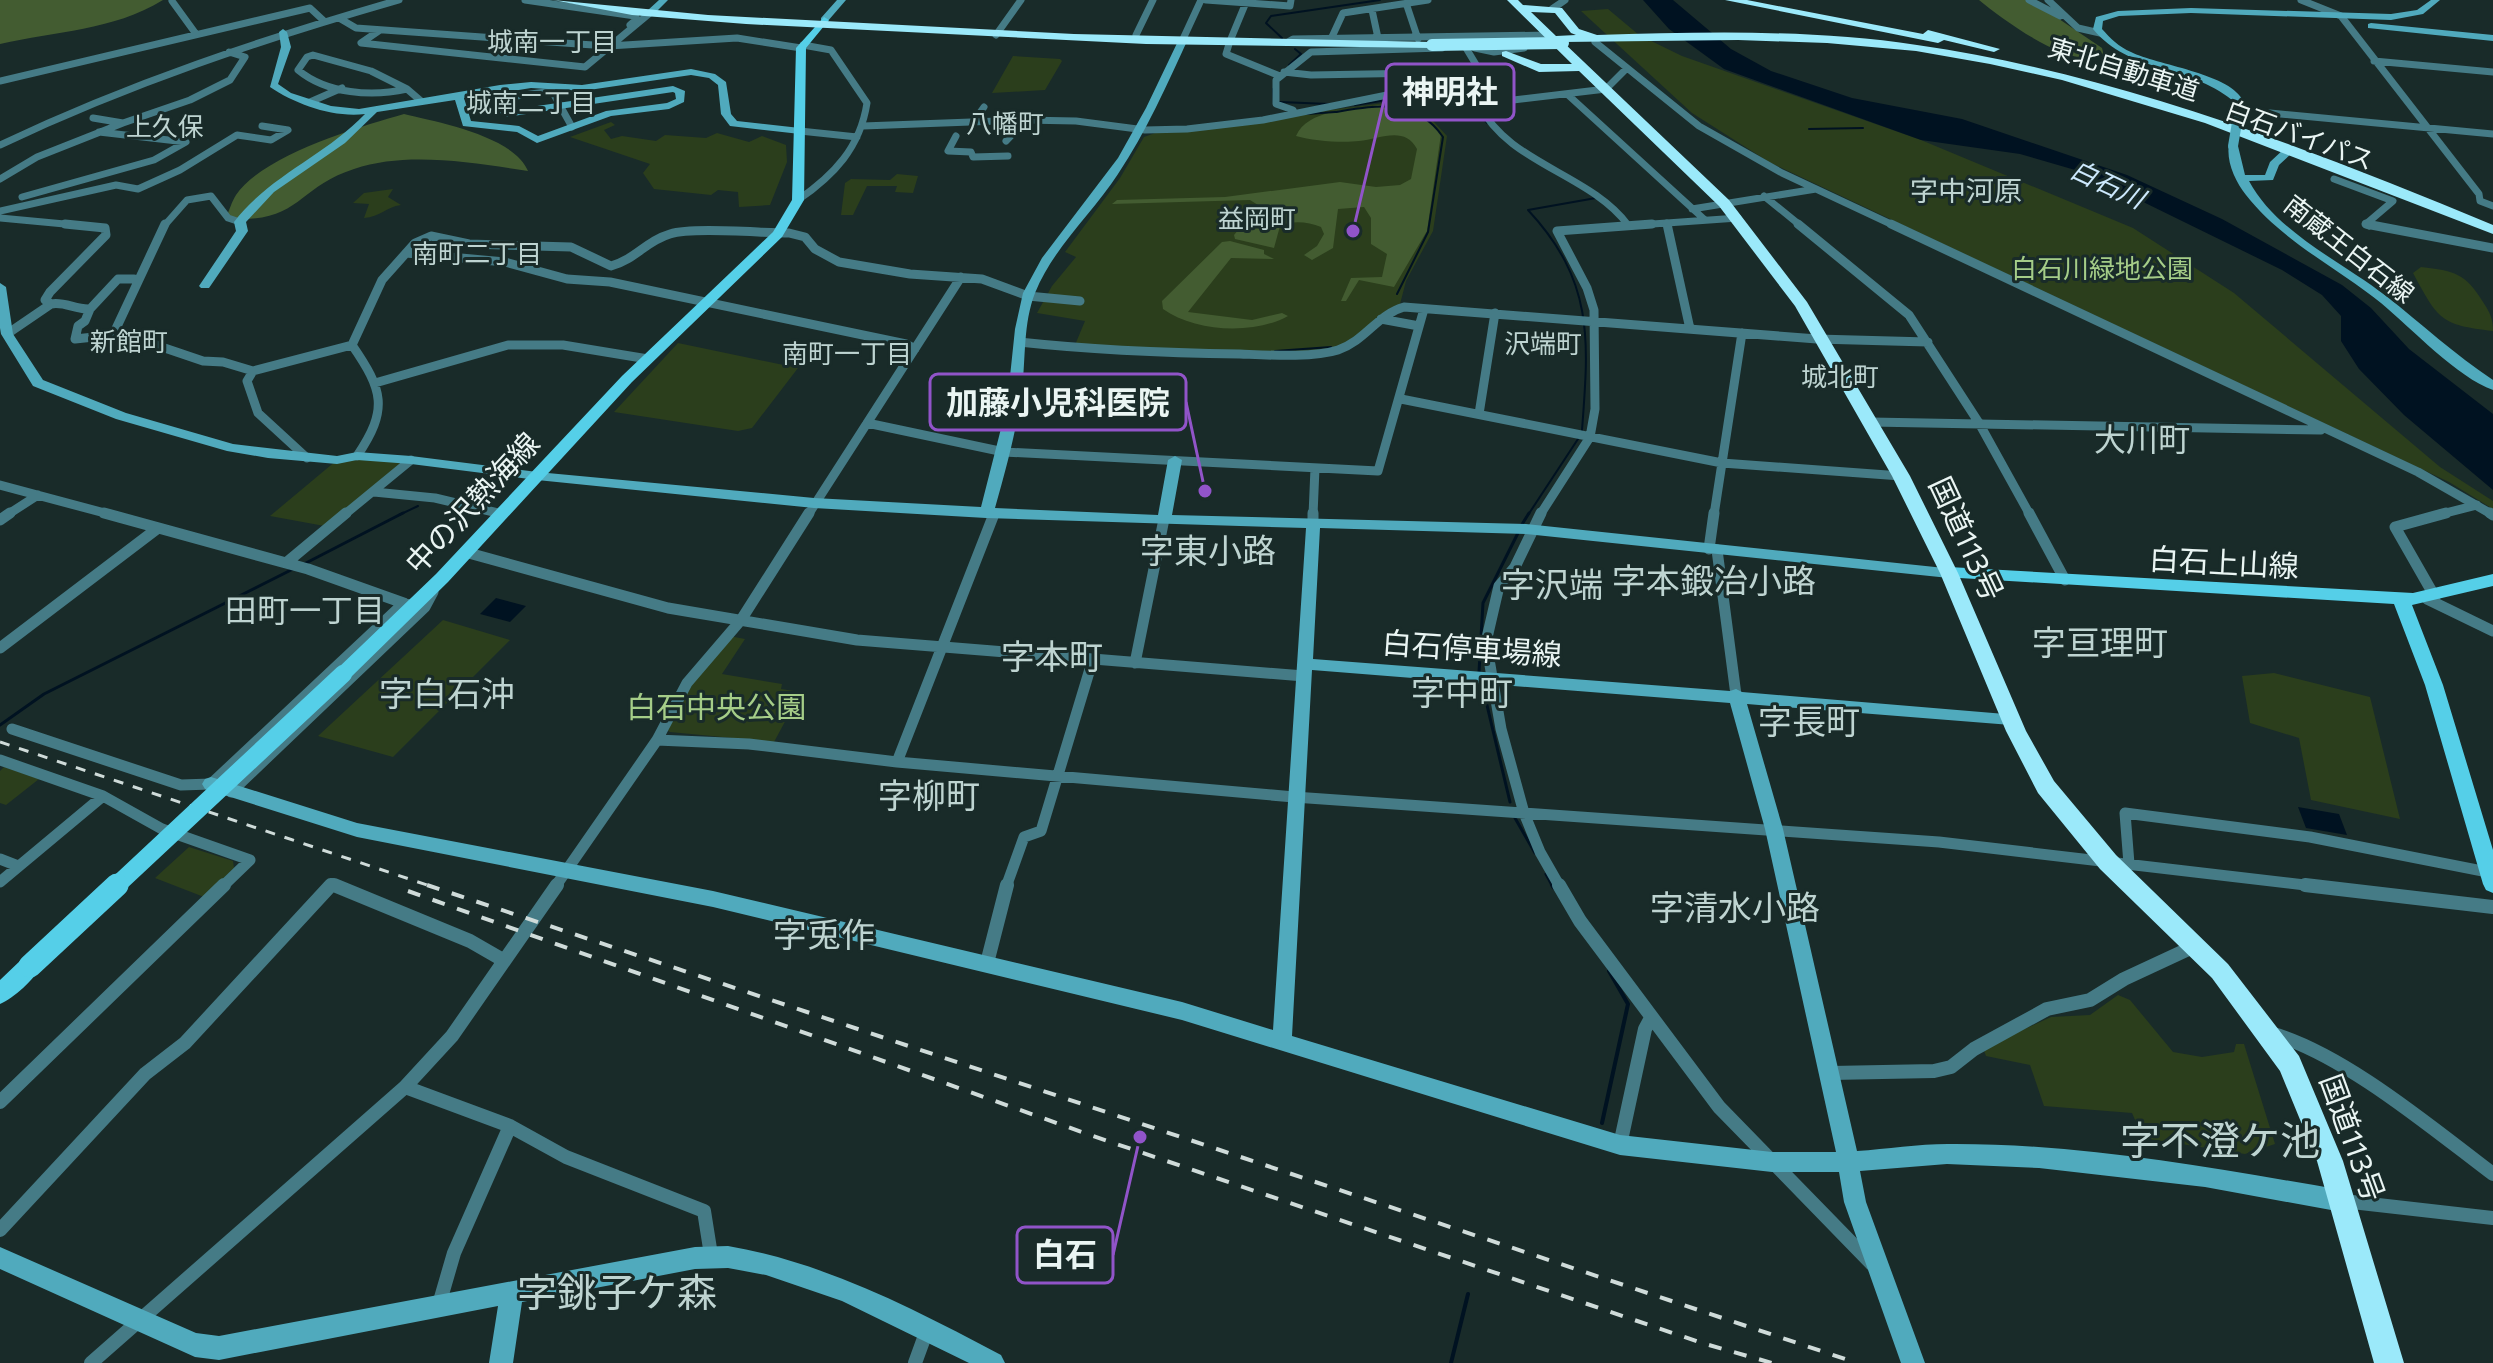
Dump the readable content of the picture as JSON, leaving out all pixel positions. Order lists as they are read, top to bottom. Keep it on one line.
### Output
{"streets":{"highway":["東北自動車道","白石バイパス","国道113号"],"main road":["中の沢熱海線","白石上山線"],"street":["南蔵王白石線","白石停車場線"]},"crossings":[["白石バイパス","国道113号"],["国道113号","白石上山線"],["国道113号","白石停車場線"]],"districts":["城南一丁目","城南二丁目","八幡町","上久保","字中河原","益岡町","南町二丁目","新館町","沢端町","南町一丁目","城北町","大川町","字東小路","字本鍛冶小路","字沢端","田町一丁目","字亘理町","字本町","字中町","字白石沖","字長町","字柳町","字清水小路","字兎作","字不澄ケ池","字銚子ケ森"],"water":["白石川"],"parks":["白石川緑地公園","白石中央公園"],"places":["神明社","加藤小児科医院","白石"]}
